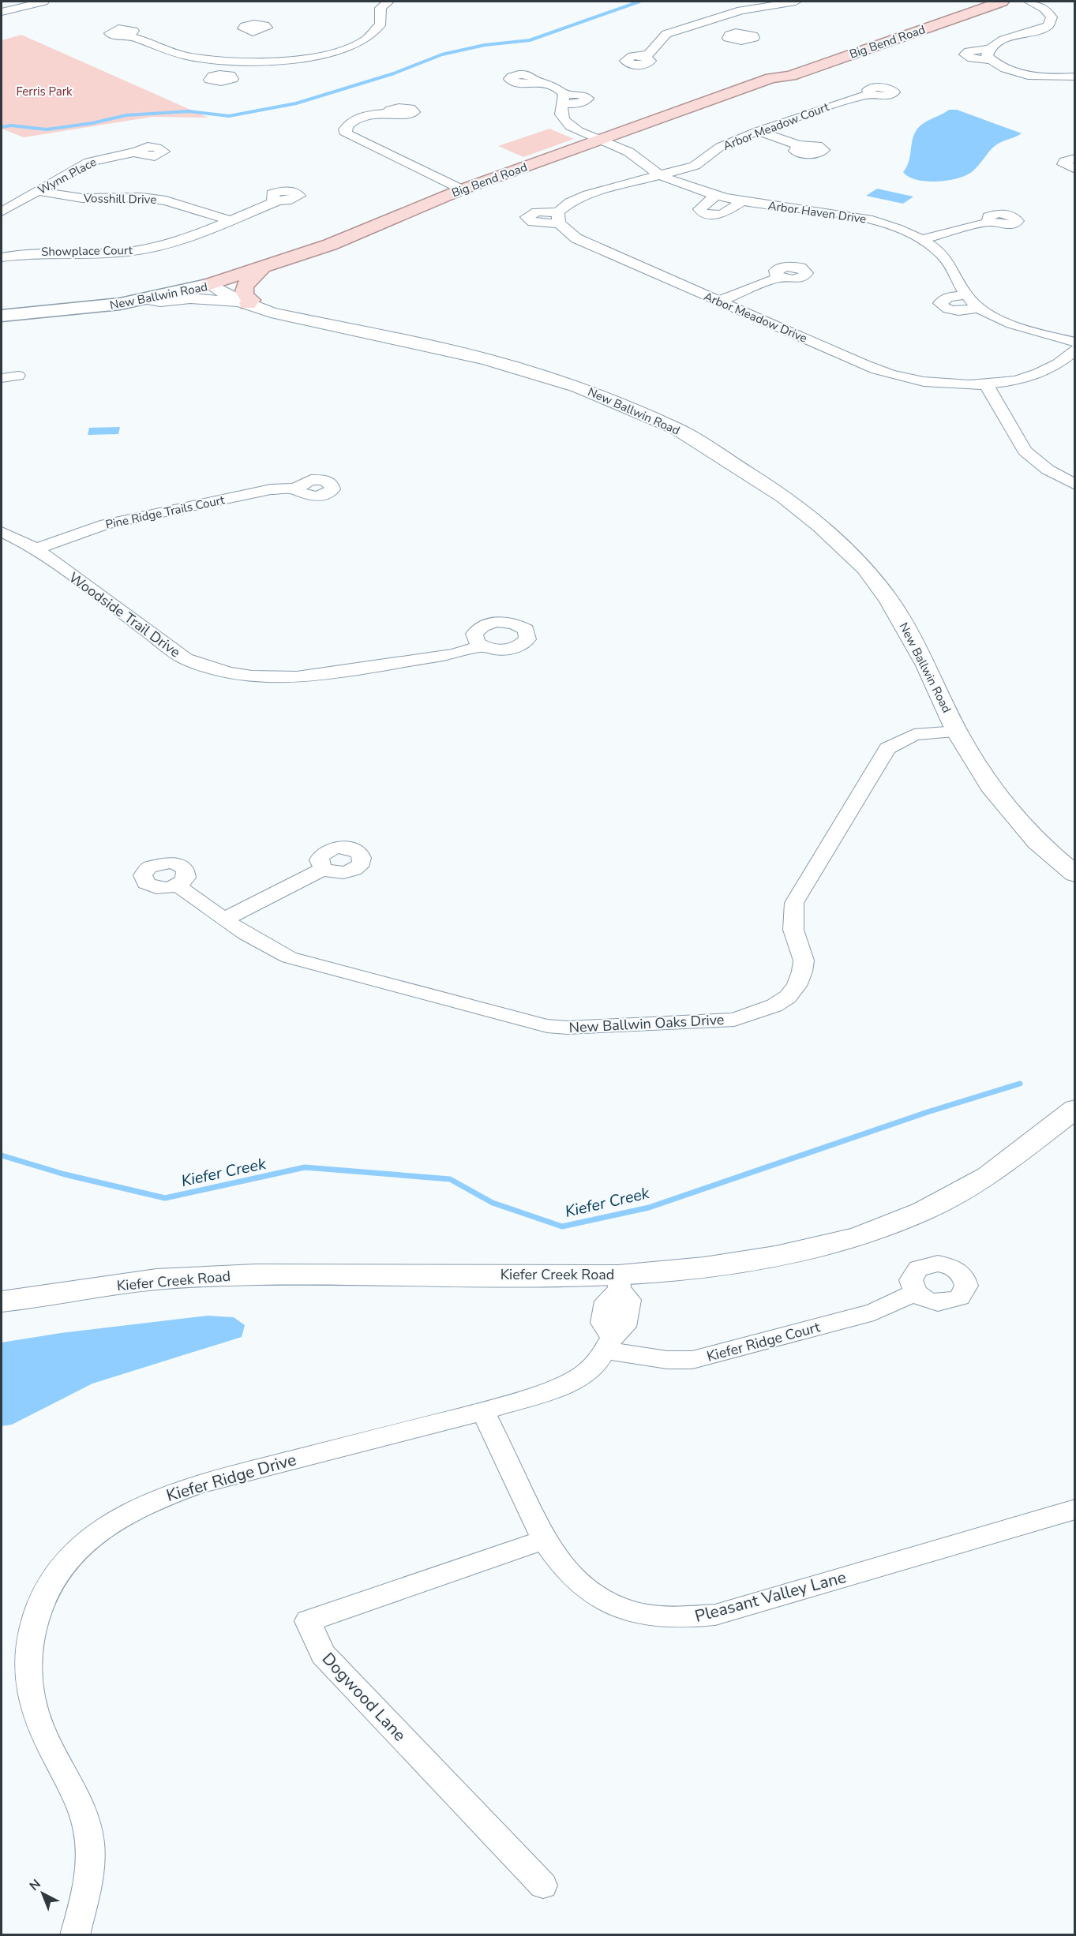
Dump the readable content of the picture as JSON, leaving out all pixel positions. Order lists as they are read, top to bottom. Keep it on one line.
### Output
{"streets":{"main road":["Big Bend Road","New Ballwin Road"],"street":["Arbor Meadow Court","Wynn Place","Vosshill Drive","Arbor Haven Drive","Showplace Court","Arbor Meadow Drive","Pine Ridge Trails Court","Woodside Trail Drive","New Ballwin Oaks Drive","Kiefer Creek Road","Kiefer Ridge Court","Kiefer Ridge Drive","Pleasant Valley Lane","Dogwood Lane"]},"crossings":[["Big Bend Road","Arbor Haven Drive"],["Big Bend Road","New Ballwin Road"],["Arbor Meadow Court","Arbor Haven Drive"],["Arbor Meadow Court","Arbor Meadow Drive"],["Wynn Place","Vosshill Drive"],["Vosshill Drive","Showplace Court"],["Arbor Haven Drive","Arbor Meadow Drive"],["New Ballwin Road","New Ballwin Oaks Drive"],["Pine Ridge Trails Court","Woodside Trail Drive"],["Kiefer Creek Road","Kiefer Ridge Drive"],["Kiefer Ridge Court","Kiefer Ridge Drive"],["Kiefer Ridge Drive","Pleasant Valley Lane"],["Pleasant Valley Lane","Dogwood Lane"]],"water":["Kiefer Creek"],"parks":["Ferris Park"],"north":"top left"}
